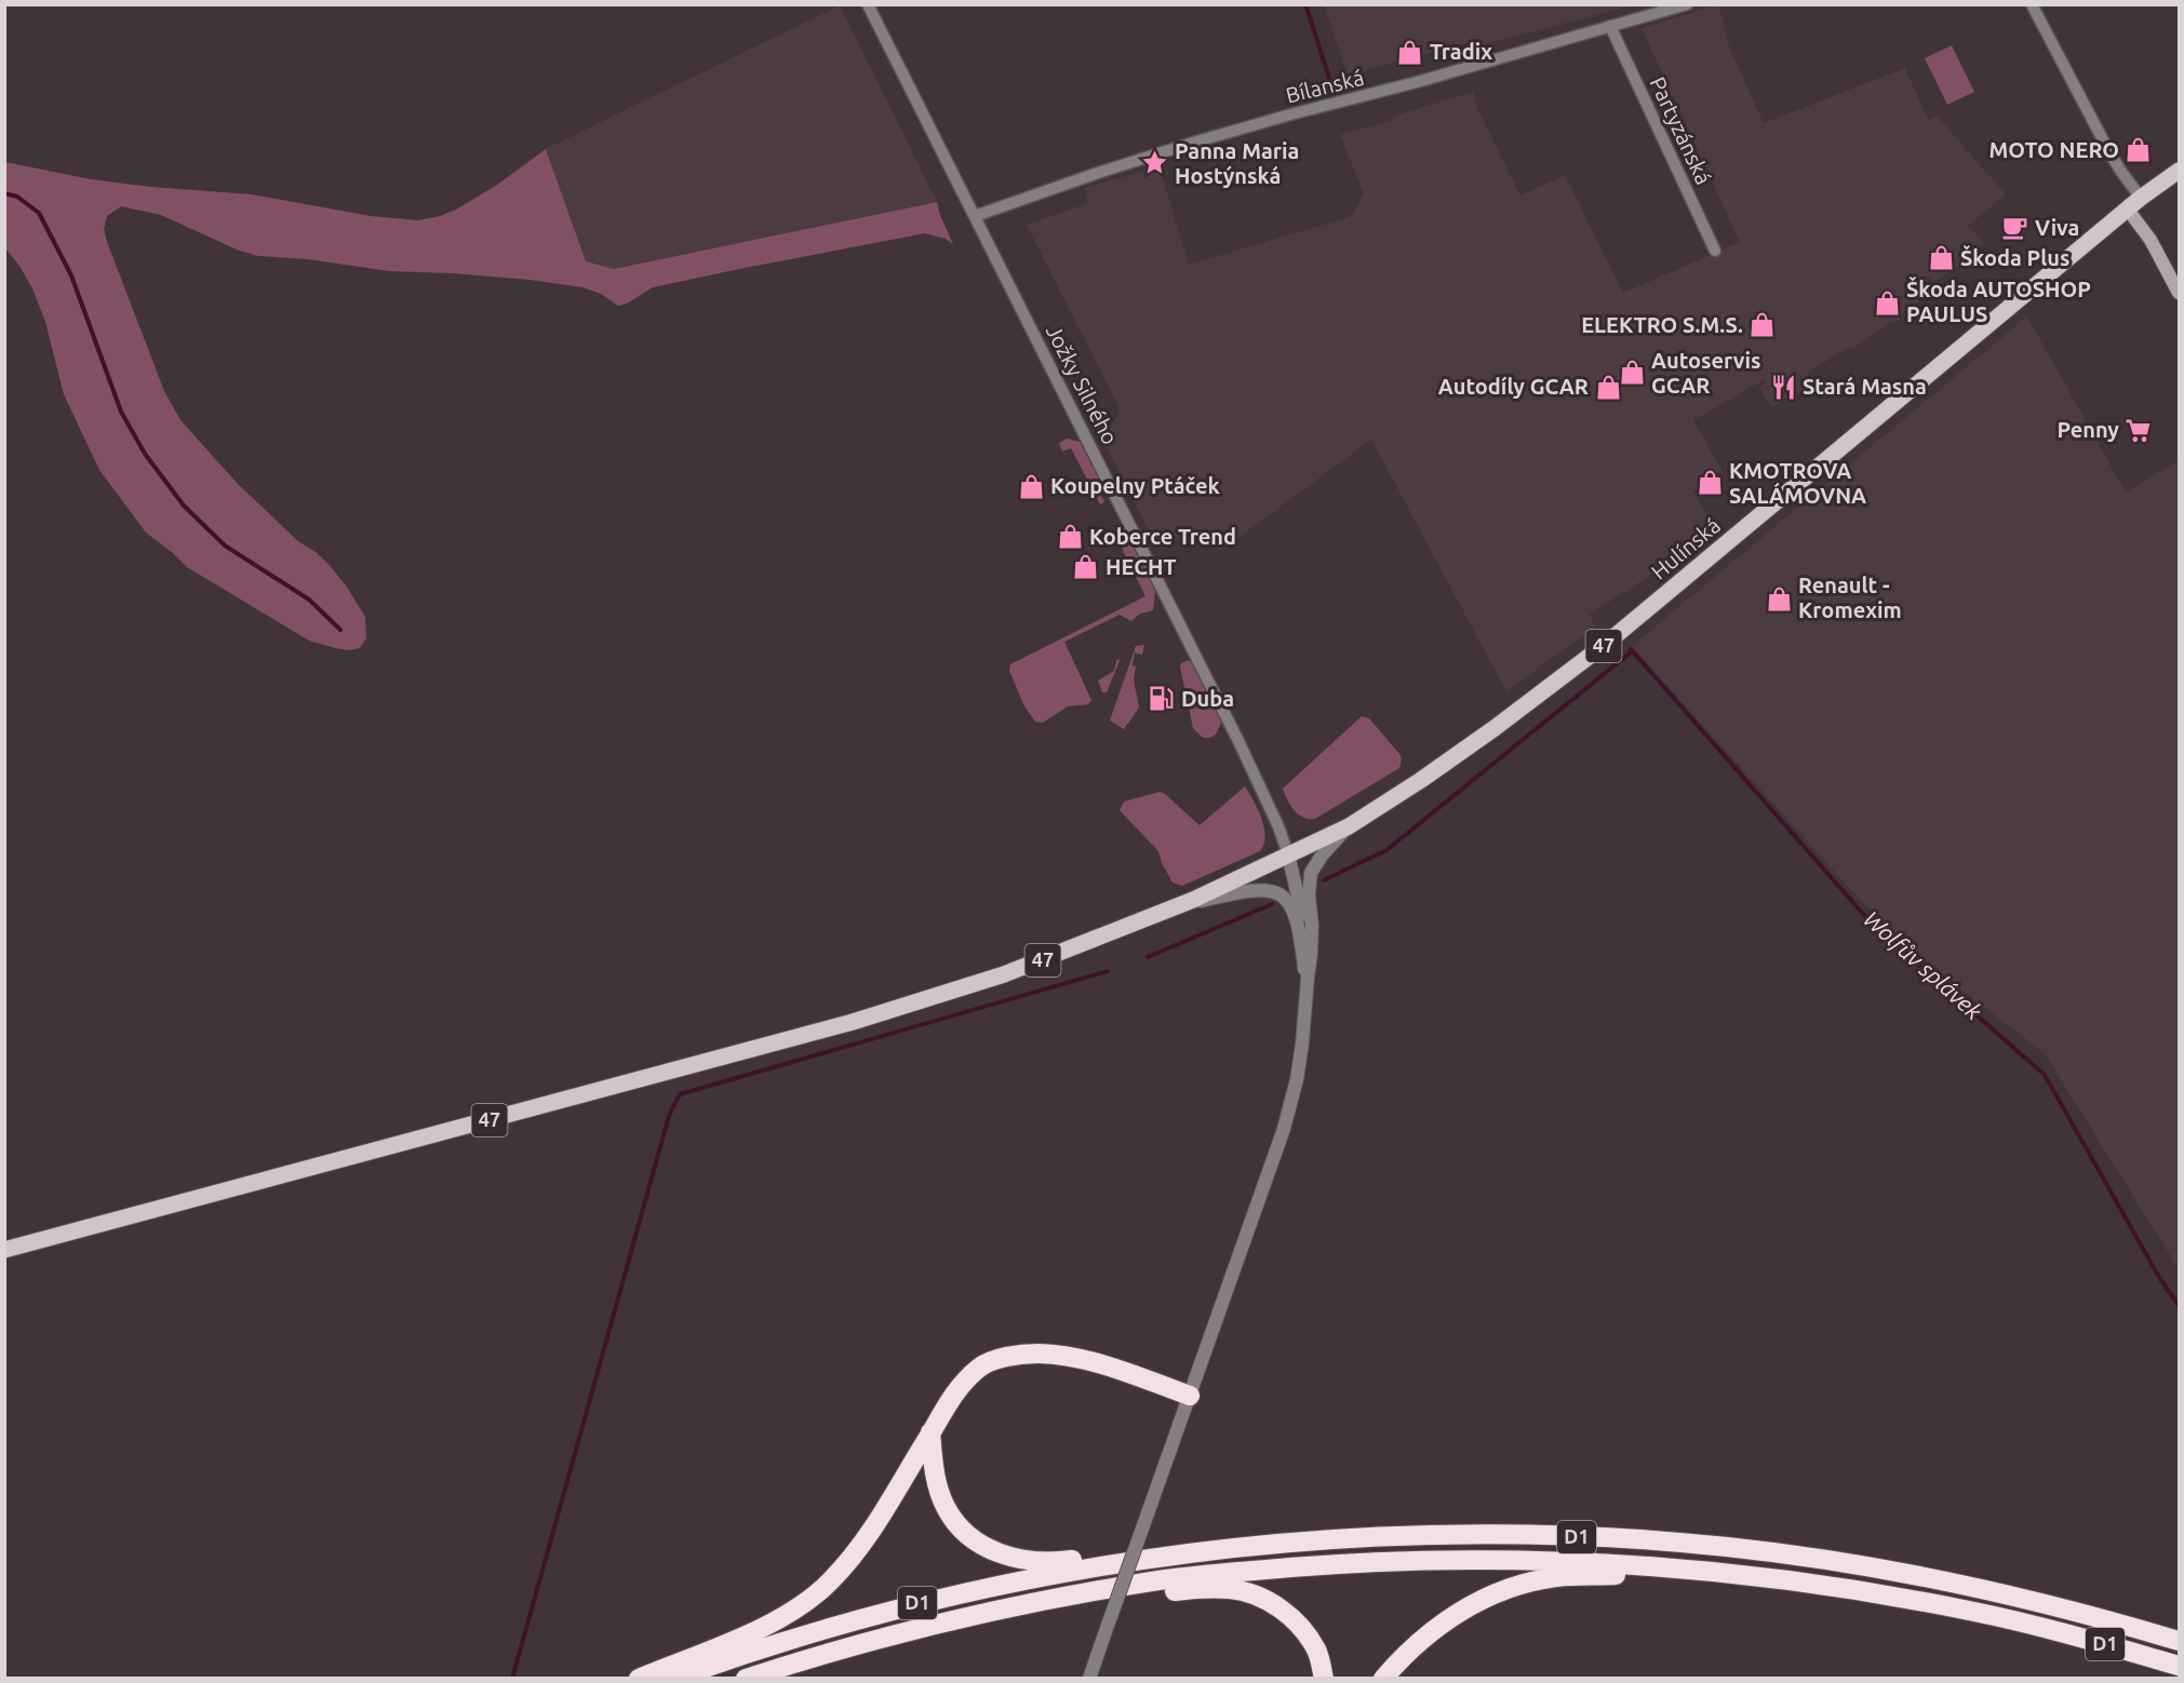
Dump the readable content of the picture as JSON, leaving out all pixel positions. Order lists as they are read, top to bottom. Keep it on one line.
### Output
{"streets":{"highway":["D1"],"main road":["Hulínská","47"],"street":["Bílanská","Partyzánská","Jožky Silného"]},"crossings":[["Bílanská","Partyzánská"],["Bílanská","Jožky Silného"],["Jožky Silného","Hulínská"],["Jožky Silného","47"],["Hulínská","47"]],"water":["Wolfův splávek"],"places":{"shop":["Tradix","MOTO NERO","Škoda Plus","Škoda AUTOSHOP PAULUS","ELEKTRO S.M.S.","Autoservis GCAR","Autodíly GCAR","KMOTROVA SALÁMOVNA","Koupelny Ptáček","Koberce Trend","HECHT","Renault - Kromexim"],"place":["Panna Maria Hostýnská"],"cafe":["Viva"],"restaurant":["Stará Masna"],"supermarket":["Penny"],"fuel station":["Duba"]}}
